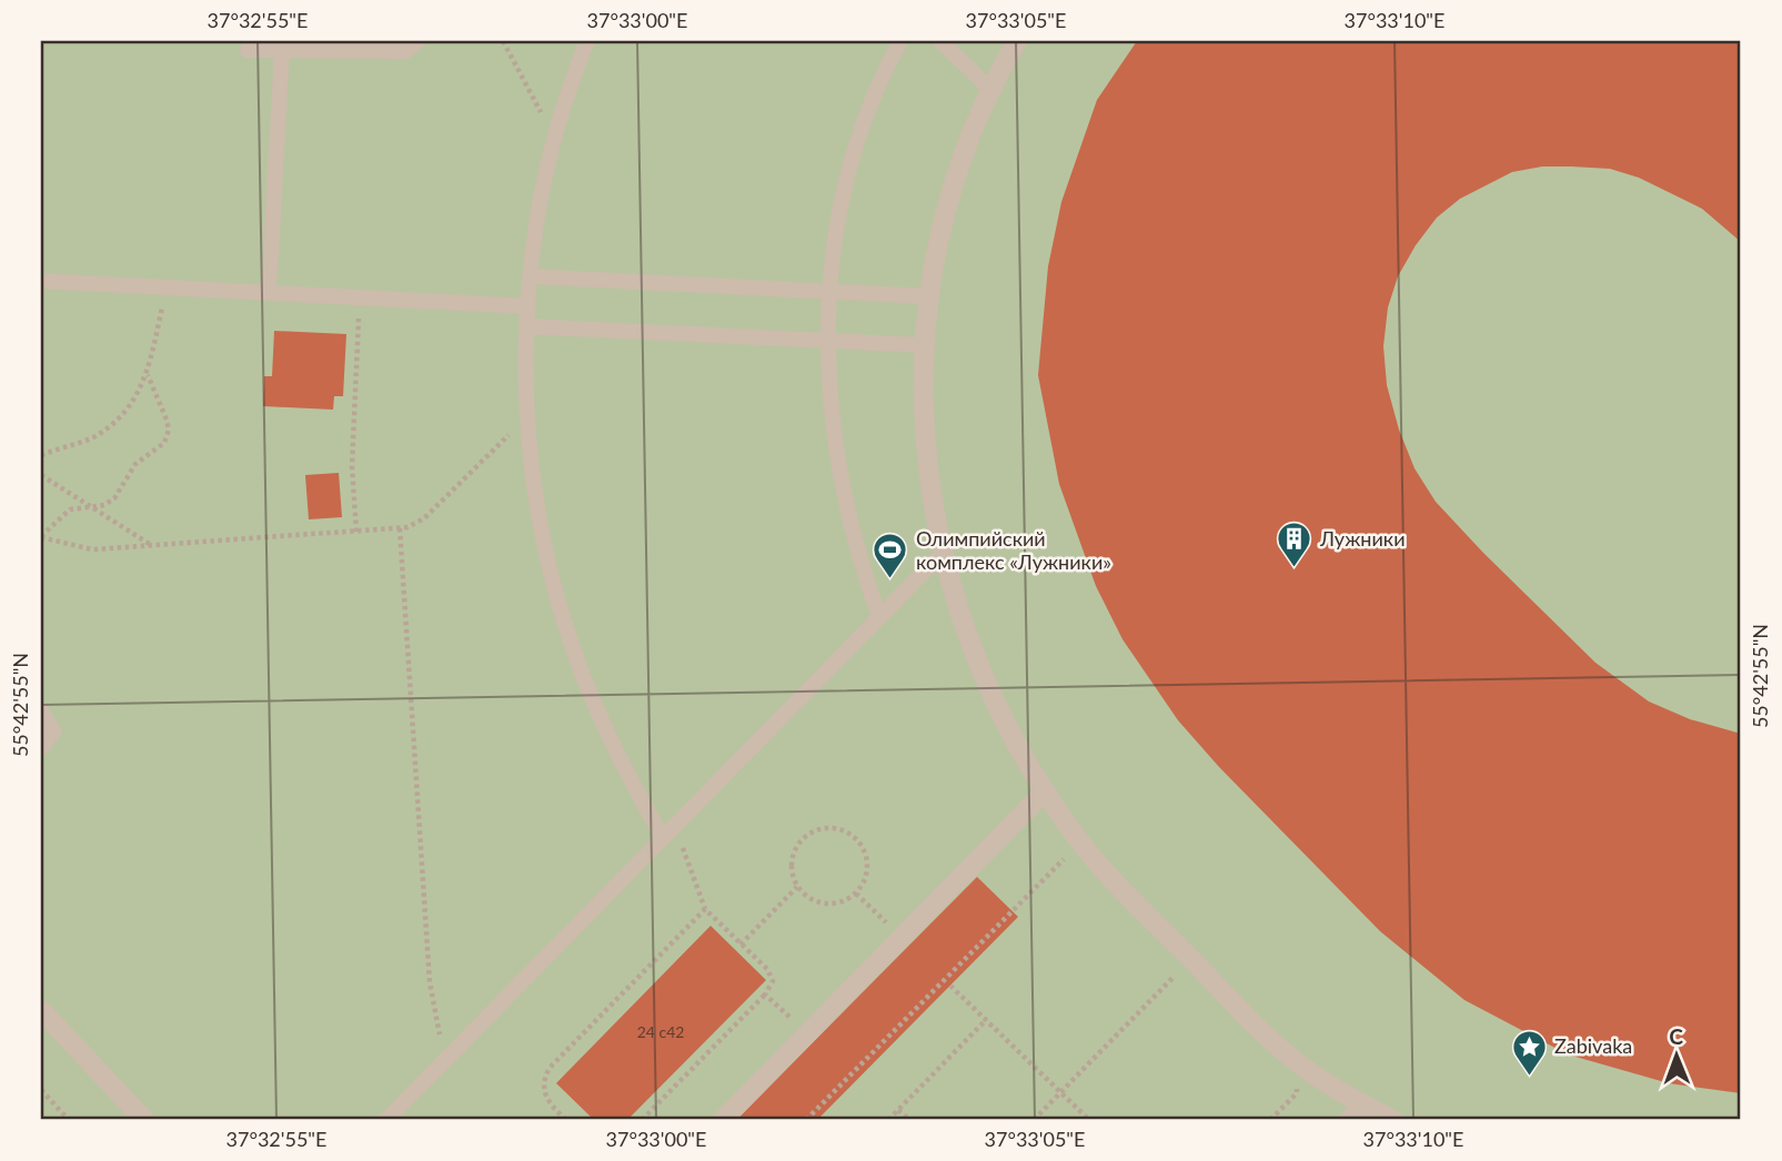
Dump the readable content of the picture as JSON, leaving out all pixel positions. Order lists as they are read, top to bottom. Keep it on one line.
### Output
{"places":{"building":["Лужники"],"sports":["Олимпийский комплекс «Лужники»"],"place":["Zabivaka"]},"house_numbers":["24 с42"],"north":"top","coordinates":["37°32'55\"E","37°33'00\"E","37°33'05\"E","37°33'10\"E","55°42'55\"N"]}
